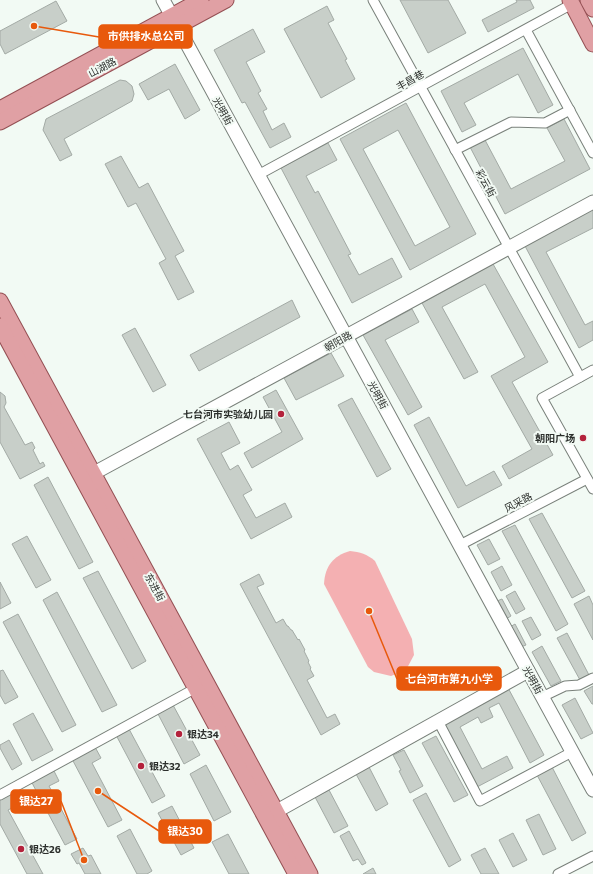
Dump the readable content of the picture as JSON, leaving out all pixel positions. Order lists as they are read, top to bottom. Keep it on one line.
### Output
{"streets":{"main road":["山湖路","光明街","朝阳路","东进街"],"street":["丰昌巷","彩云街","风采路"]},"crossings":[["山湖路","光明街"],["丰昌巷","光明街"],["丰昌巷","彩云街"],["光明街","朝阳路"],["光明街","风采路"],["彩云街","朝阳路"],["朝阳路","东进街"]],"places":["市供排水总公司","七台河市实验幼儿园","朝阳广场","七台河市第九小学","银达34","银达32","银达30","银达26","银达27"]}
